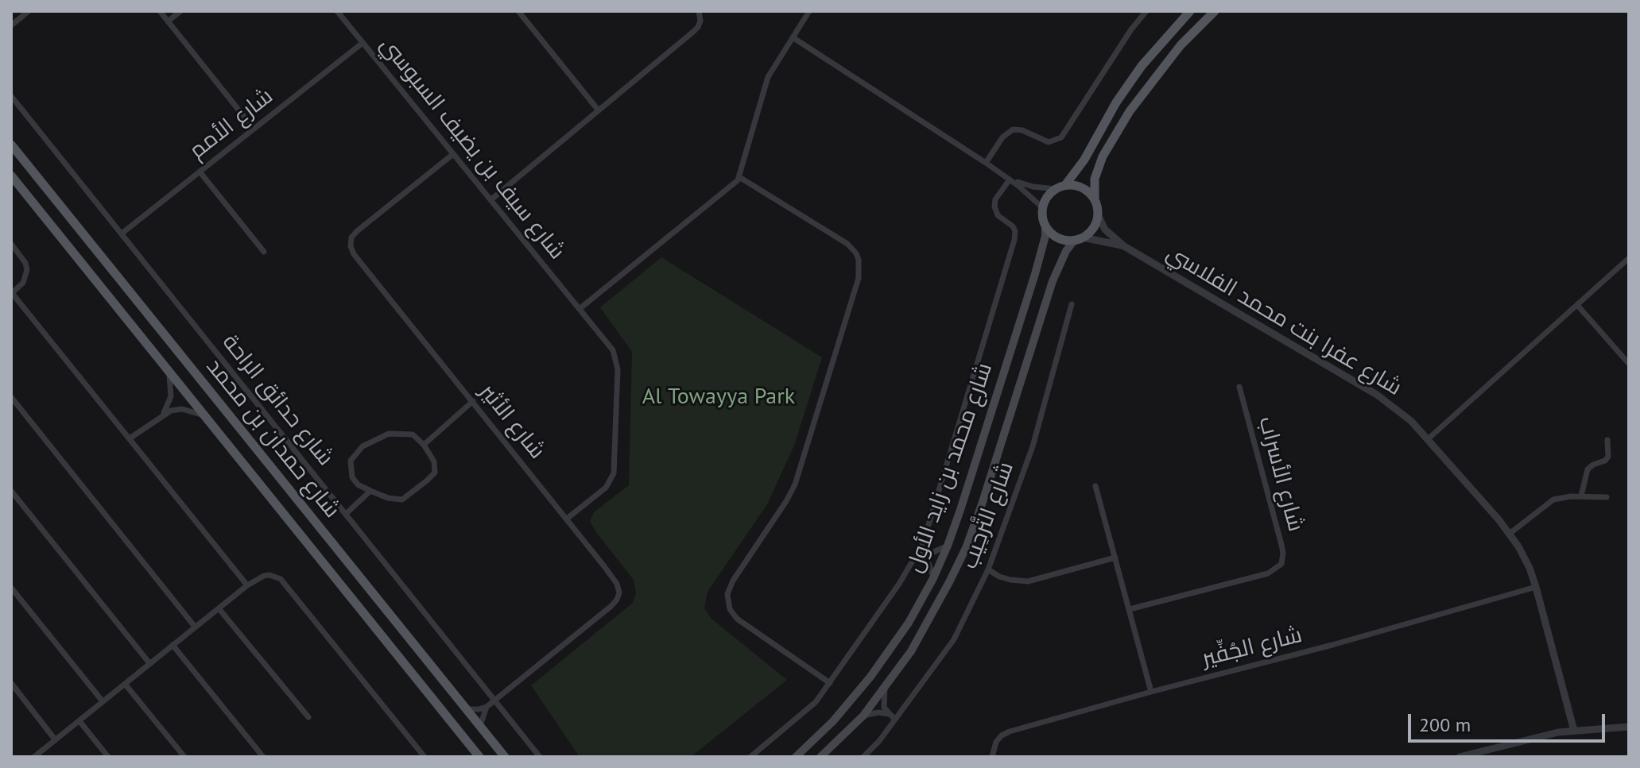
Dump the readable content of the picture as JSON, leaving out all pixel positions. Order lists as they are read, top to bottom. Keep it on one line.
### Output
{"streets":{"main road":["شارع حمدان بن محمد","شارع محمد بن زايد الأول"],"street":["شارع الأمم","شارع سيف بن يضيف السبوسي","شارع عفرا بنت محمد الفلاسي","شارع حدائق الراحة","شارع الأثير","شارع الأسراب","شارع التَّرحِيب","شارع الجُفِّير"]},"crossings":[["شارع الأمم","شارع سيف بن يضيف السبوسي"],["شارع الأمم","شارع حدائق الراحة"],["شارع سيف بن يضيف السبوسي","شارع الأثير"],["شارع عفرا بنت محمد الفلاسي","شارع محمد بن زايد الأول"],["شارع عفرا بنت محمد الفلاسي","شارع الجُفِّير"],["شارع حدائق الراحة","شارع الأثير"],["شارع الأثير","شارع حمدان بن محمد"]],"parks":["Al Towayya Park"],"scale_bar":"200 m"}
